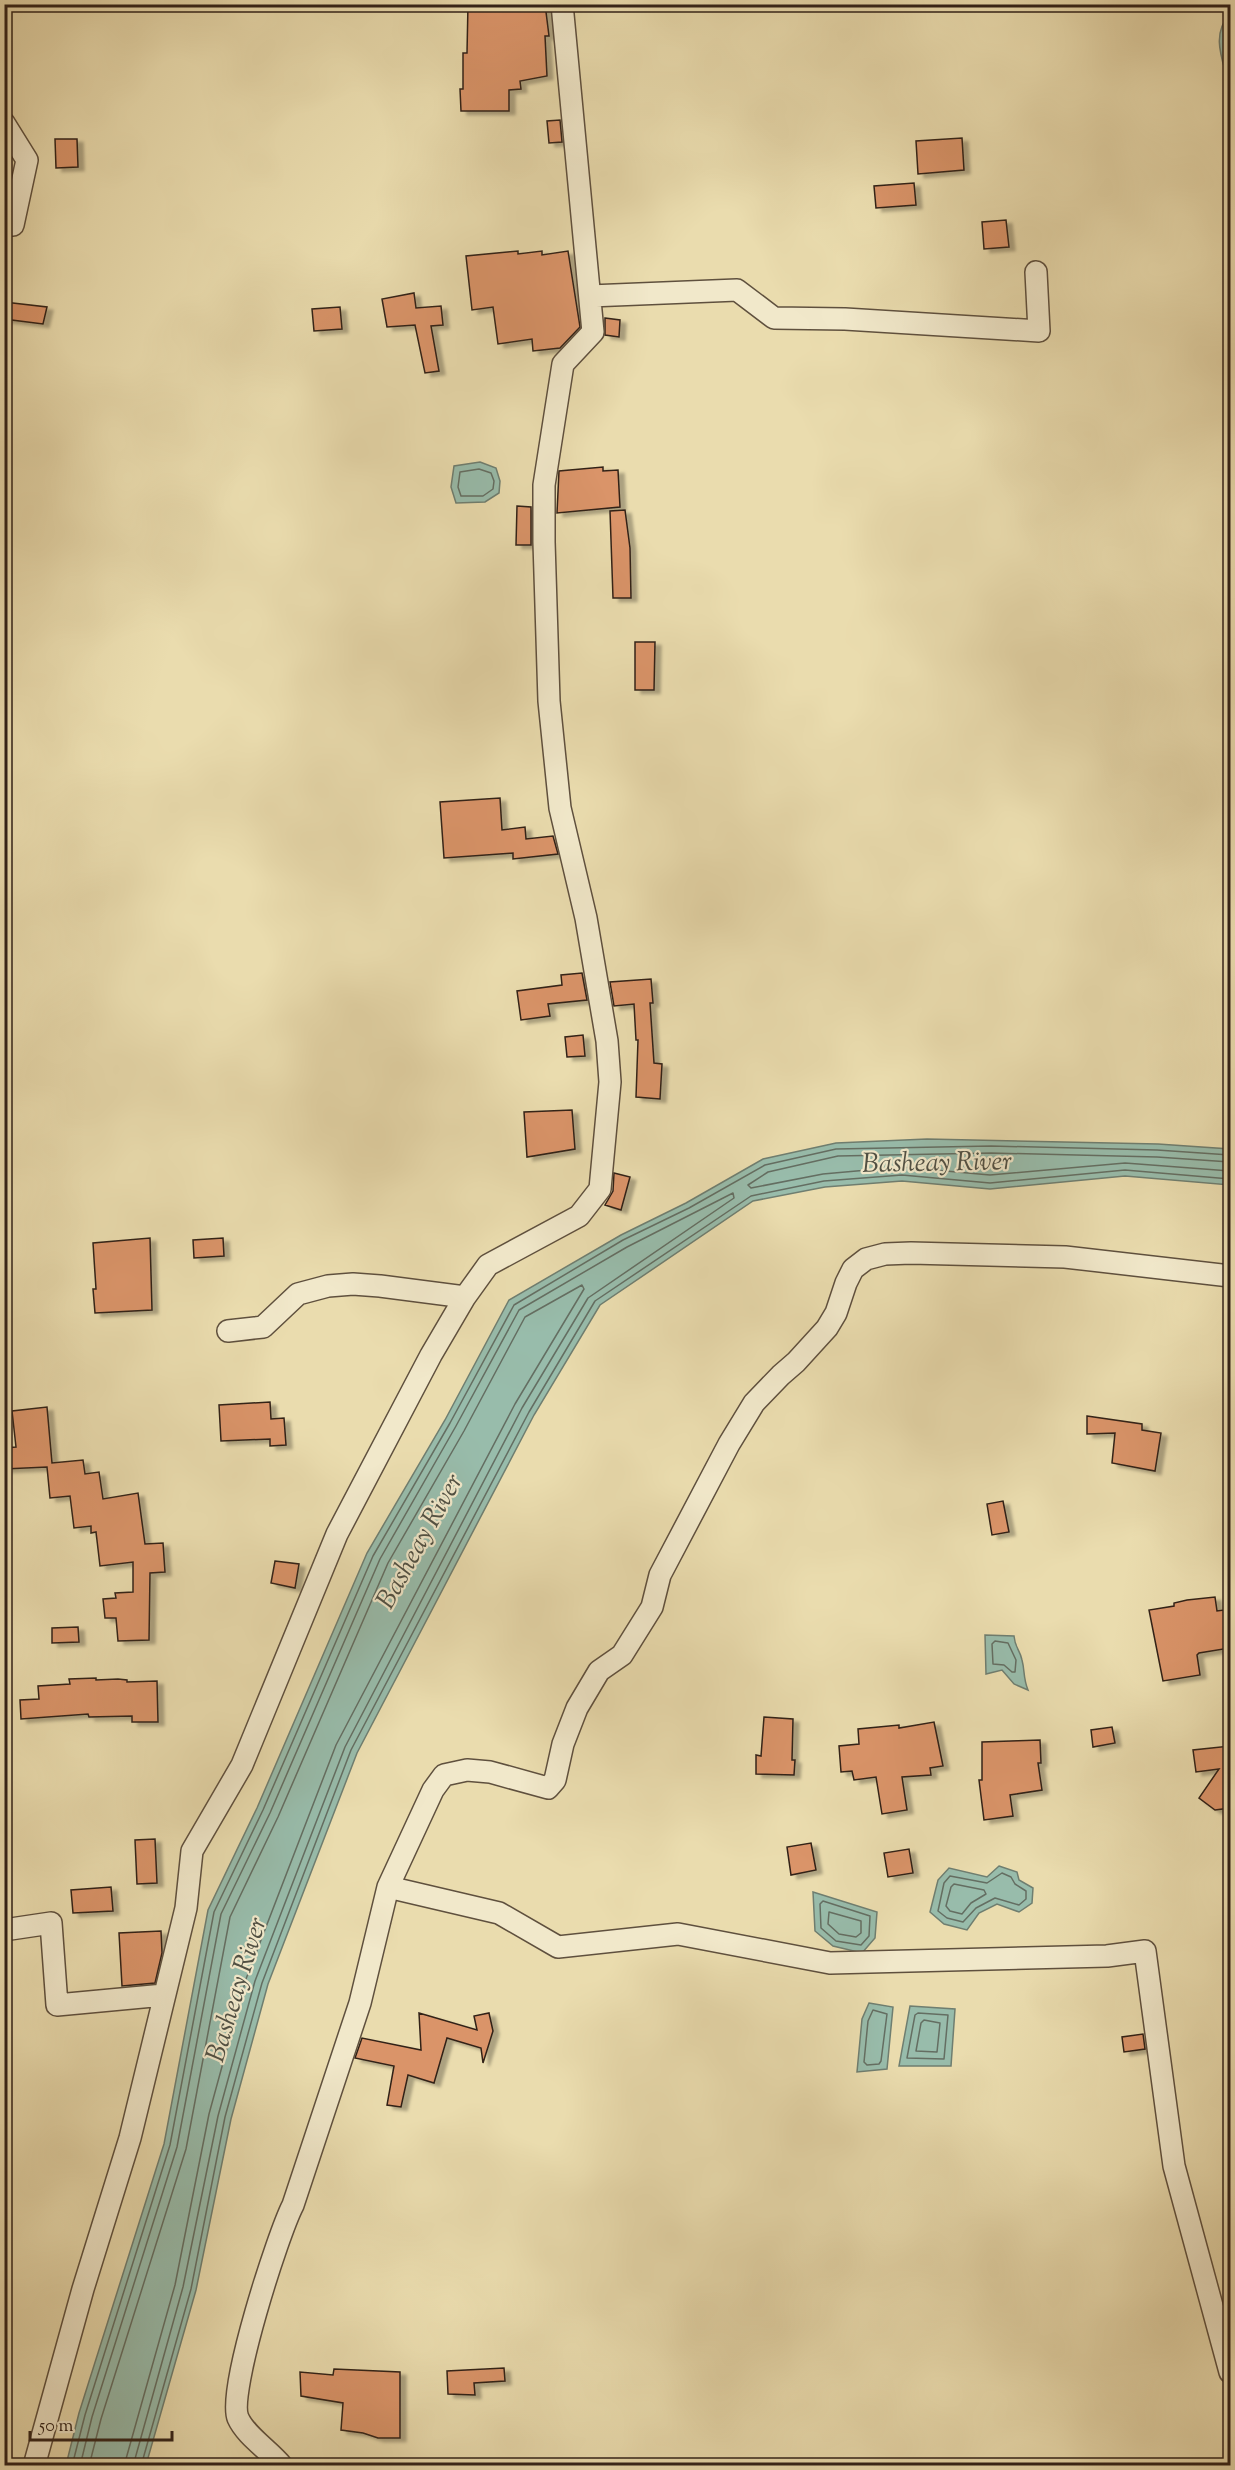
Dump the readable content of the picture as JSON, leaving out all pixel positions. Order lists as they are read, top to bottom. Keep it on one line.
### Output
{"water":["Basheay River"],"scale_bar":"50 m"}
